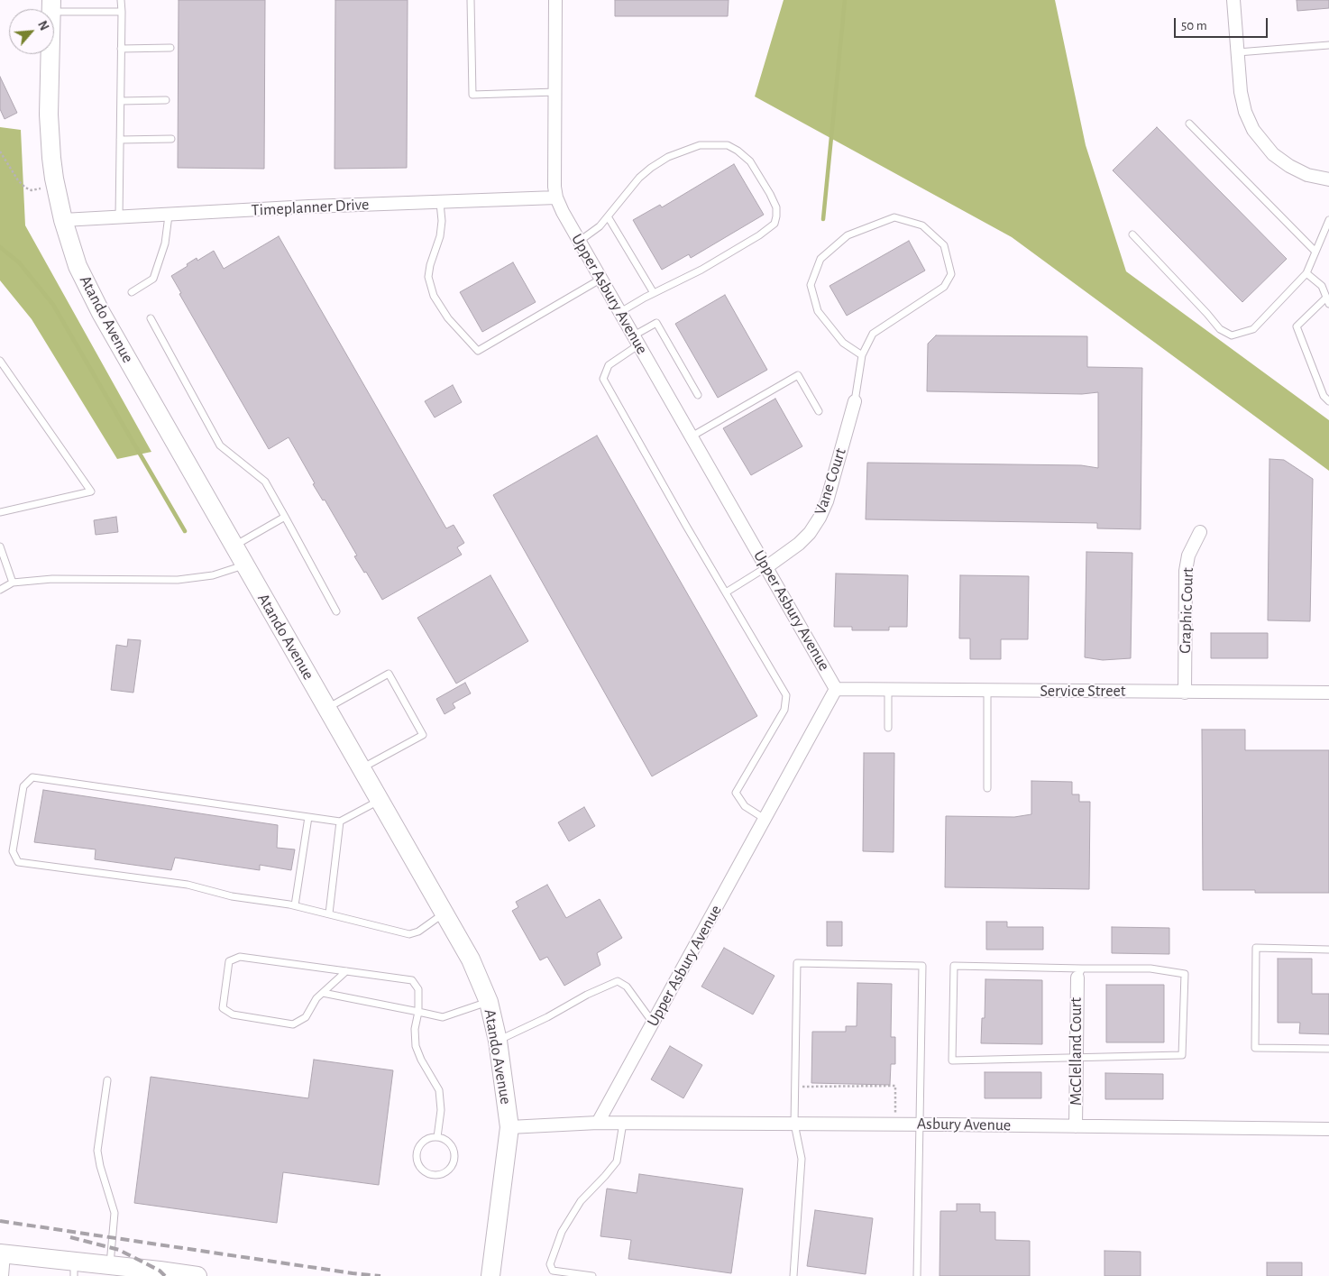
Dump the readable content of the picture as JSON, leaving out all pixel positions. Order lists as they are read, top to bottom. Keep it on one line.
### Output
{"streets":{"main road":["Atando Avenue"],"street":["Timeplanner Drive","Upper Asbury Avenue","Vane Court","Graphic Court","Service Street","McClelland Court","Asbury Avenue"]},"crossings":[["Timeplanner Drive","Upper Asbury Avenue"],["Timeplanner Drive","Atando Avenue"],["Upper Asbury Avenue","Vane Court"],["Upper Asbury Avenue","Service Street"],["Upper Asbury Avenue","Asbury Avenue"],["Graphic Court","Service Street"],["McClelland Court","Asbury Avenue"]],"scale_bar":"50 m","north":"top right"}
